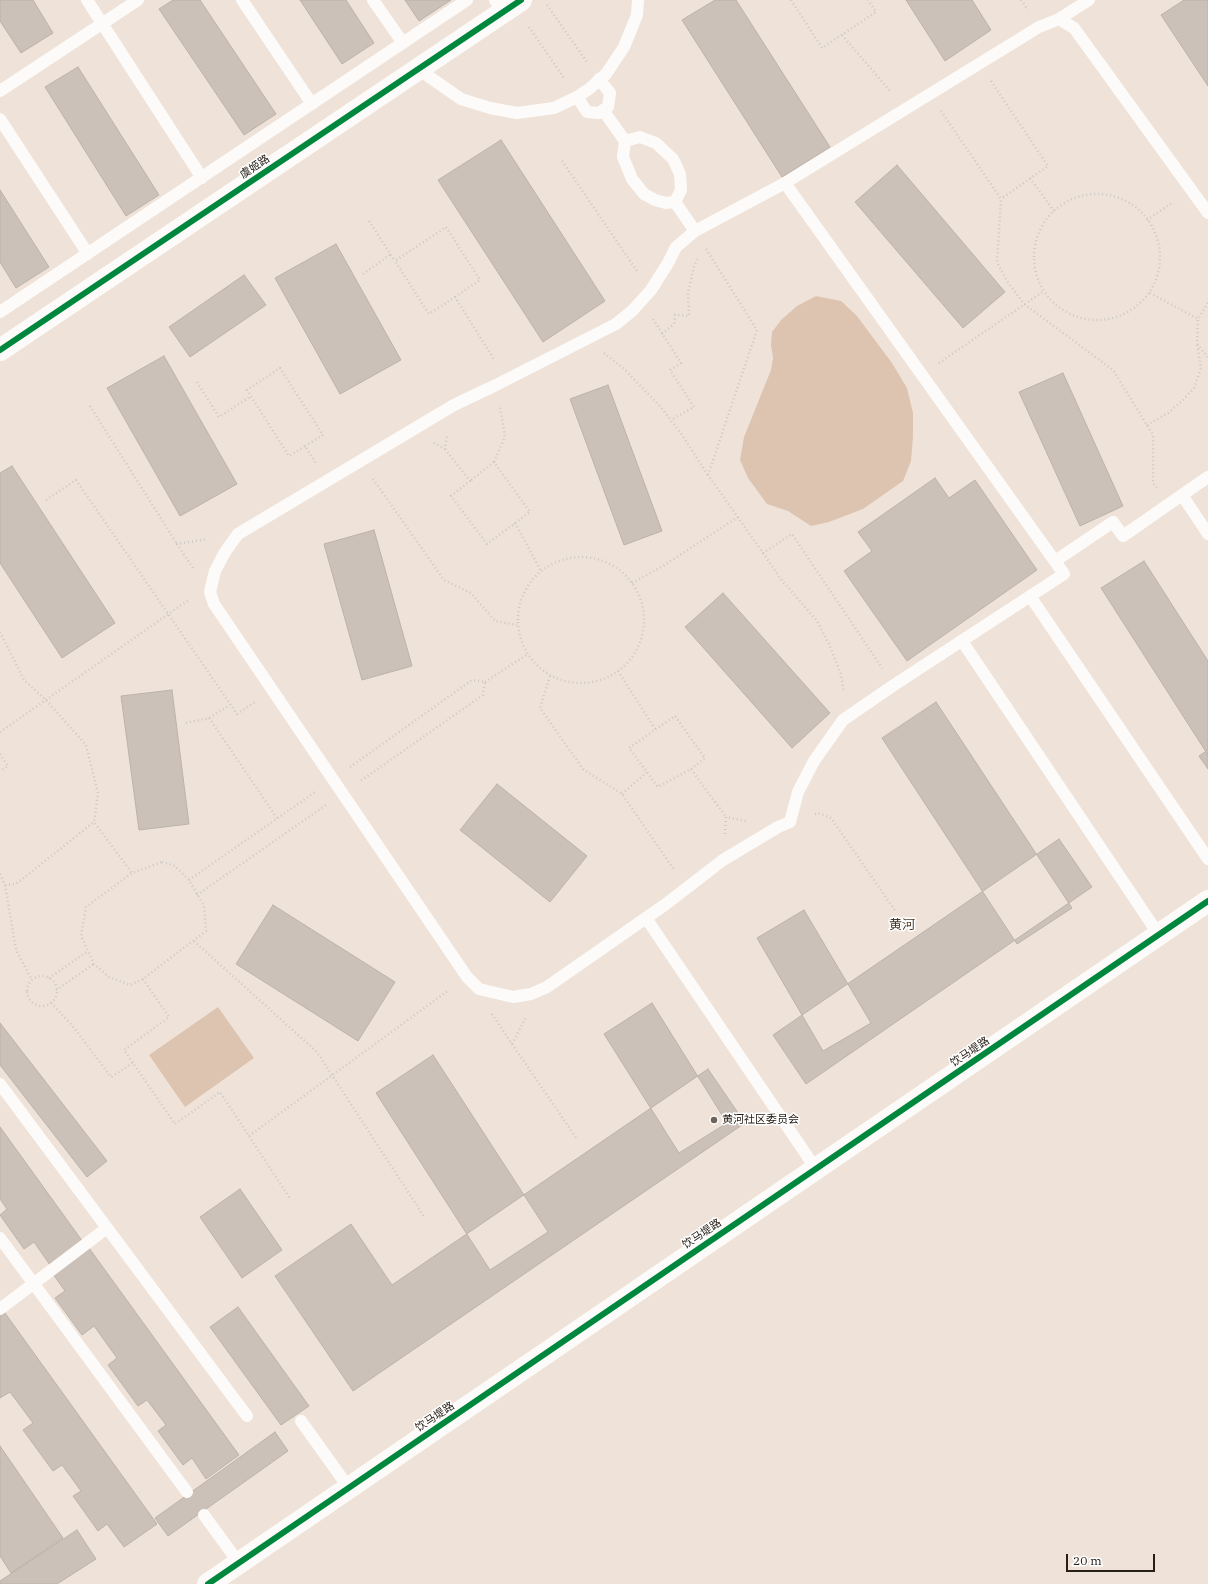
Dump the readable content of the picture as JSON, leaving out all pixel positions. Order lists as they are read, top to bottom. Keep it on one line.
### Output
{"streets":{"street":["虞姬路","饮马堤路"]},"districts":["黄河"],"places":["黄河社区委员会"],"scale_bar":"20 m"}
